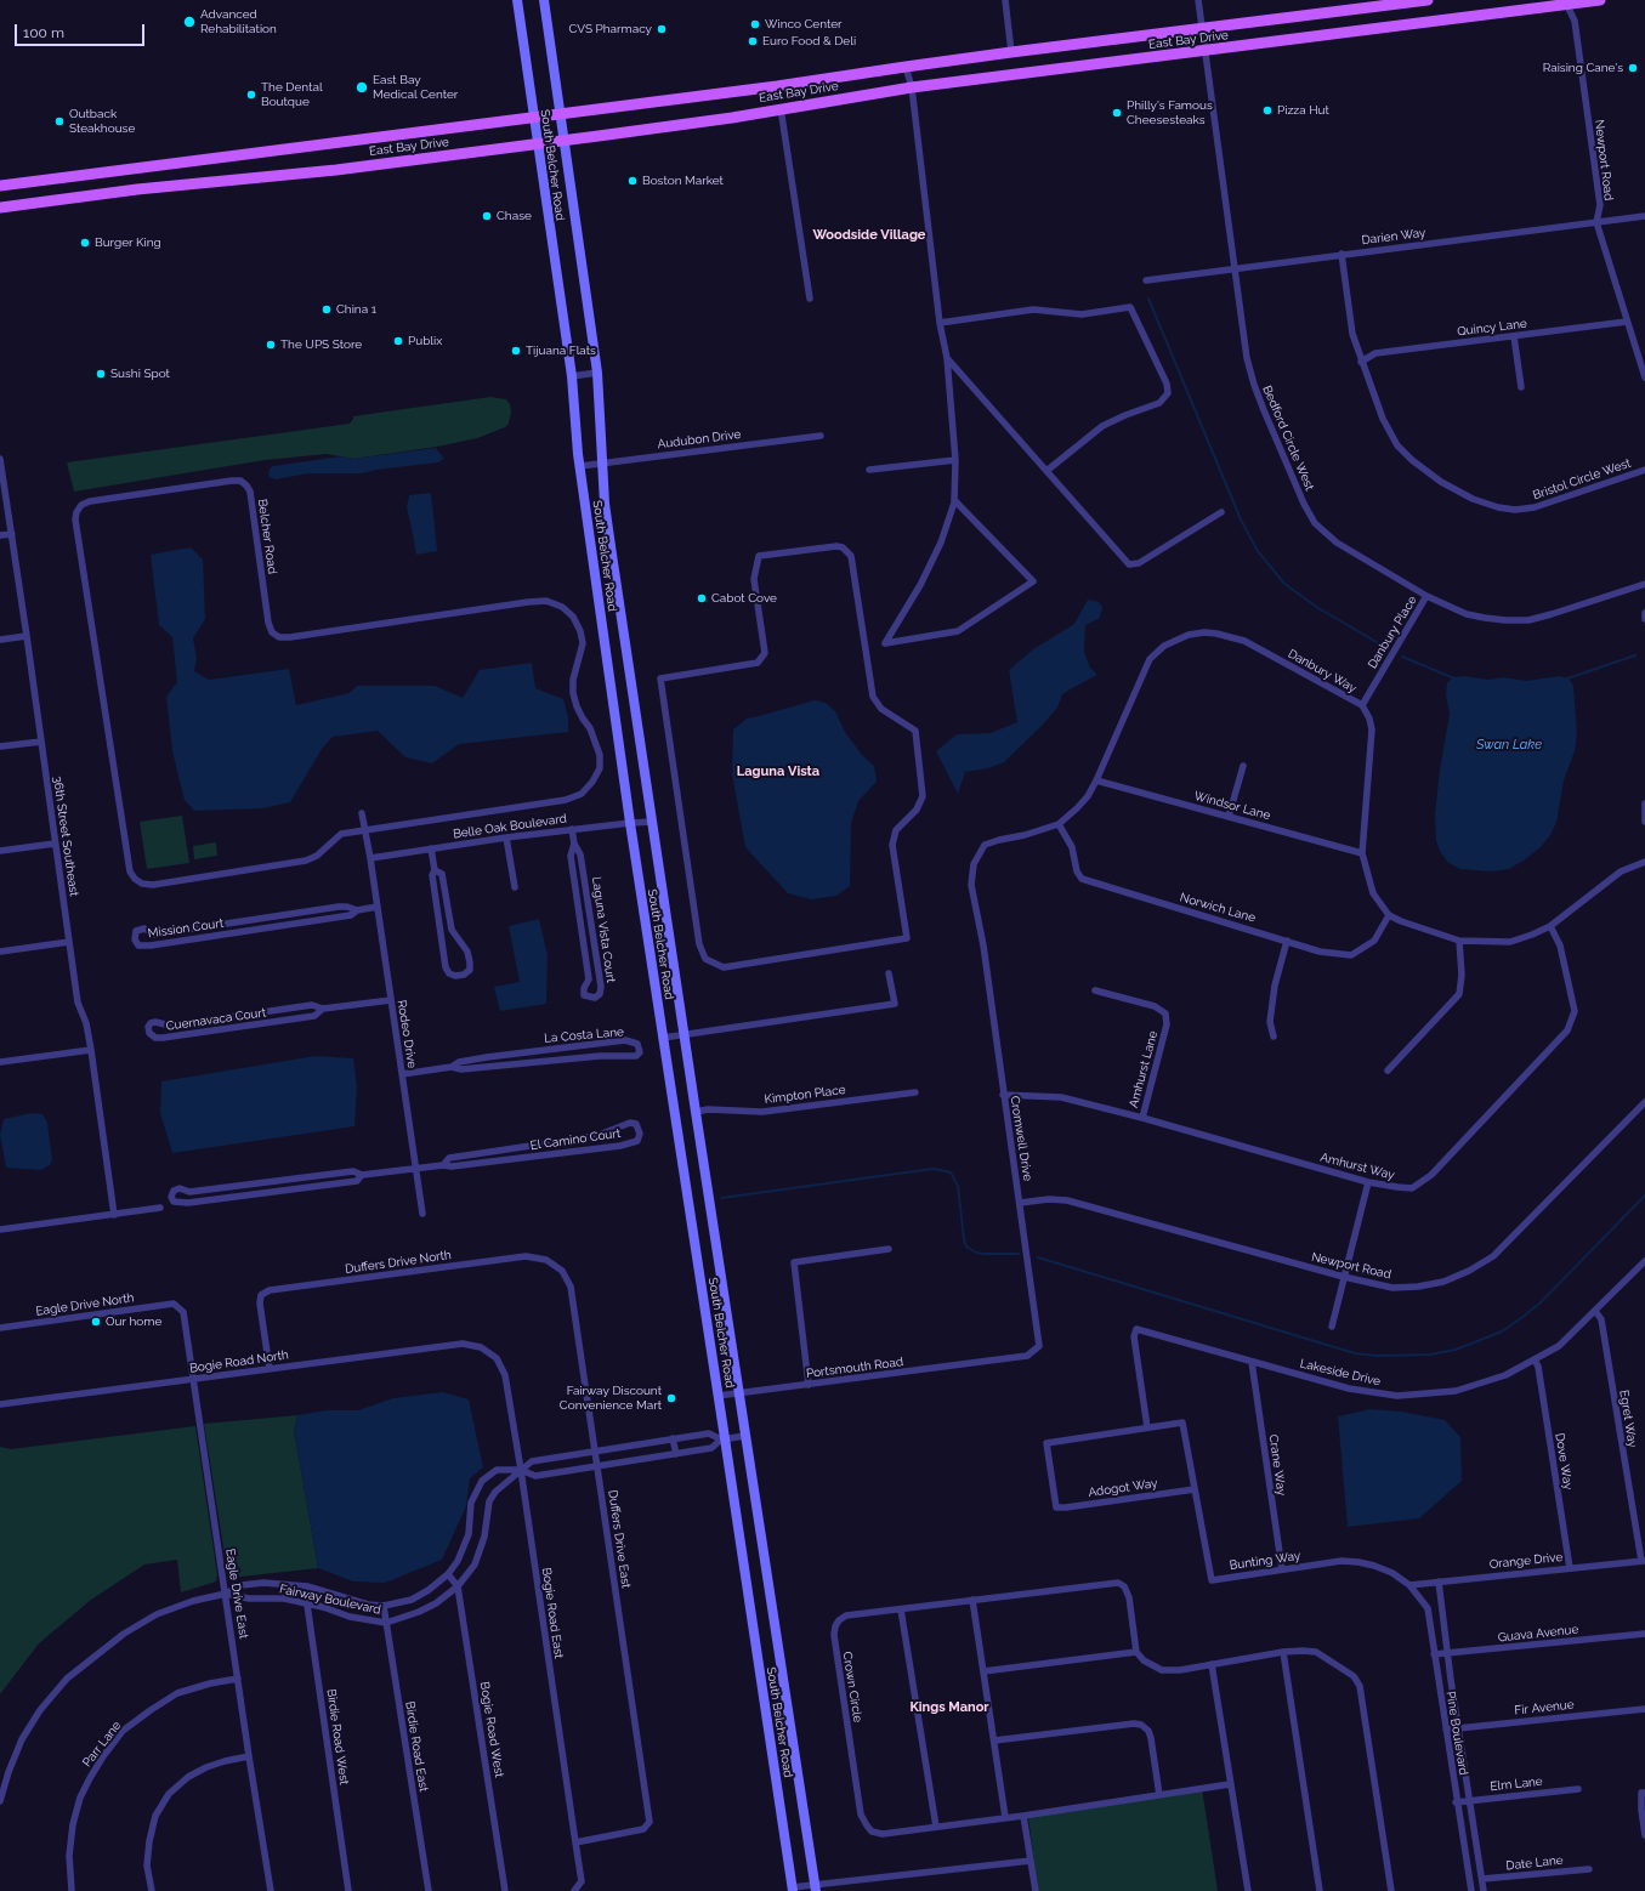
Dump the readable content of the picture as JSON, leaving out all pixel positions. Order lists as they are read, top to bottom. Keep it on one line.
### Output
{"streets":{"main road":["East Bay Drive","South Belcher Road"],"street":["Newport Road","Darien Way","Quincy Lane","Bedford Circle West","Audubon Drive","Bristol Circle West","Belcher Road","Danbury Place","Danbury Way","Windsor Lane","Belle Oak Boulevard","36th Street Southeast","Norwich Lane","Mission Court","Laguna Vista Court","Cuernavaca Court","Rodeo Drive","La Costa Lane","Amhurst Lane","Kimpton Place","Cromwell Drive","El Camino Court","Amhurst Way","Duffers Drive North","Eagle Drive North","Bogie Road North","Portsmouth Road","Lakeside Drive","Egret Way","Dove Way","Crane Way","Adogot Way","Duffers Drive East","Bunting Way","Orange Drive","Eagle Drive East","Fairway Boulevard","Bogie Road East","Guava Avenue","Crown Circle","Fir Avenue","Bogie Road West","Pine Boulevard","Birdie Road West","Parr Lane","Birdie Road East","Elm Lane","Date Lane"]},"crossings":[["East Bay Drive","Newport Road"],["East Bay Drive","South Belcher Road"],["East Bay Drive","Bedford Circle West"],["Newport Road","Darien Way"],["Newport Road","Quincy Lane"],["Newport Road","Cromwell Drive"],["South Belcher Road","Audubon Drive"],["South Belcher Road","Belle Oak Boulevard"],["South Belcher Road","Kimpton Place"],["South Belcher Road","Portsmouth Road"],["South Belcher Road","Fairway Boulevard"],["Darien Way","Bedford Circle West"],["Darien Way","Bristol Circle West"],["Quincy Lane","Bristol Circle West"],["Bedford Circle West","Danbury Place"],["Danbury Place","Danbury Way"],["Danbury Way","Windsor Lane"],["Danbury Way","Norwich Lane"],["Danbury Way","Cromwell Drive"],["Belle Oak Boulevard","Laguna Vista Court"],["Belle Oak Boulevard","Rodeo Drive"],["Mission Court","Rodeo Drive"],["Cuernavaca Court","Rodeo Drive"],["Rodeo Drive","La Costa Lane"],["Rodeo Drive","El Camino Court"],["Amhurst Lane","Amhurst Way"],["Cromwell Drive","Amhurst Way"],["Cromwell Drive","Portsmouth Road"],["Duffers Drive North","Bogie Road North"],["Duffers Drive North","Duffers Drive East"],["Eagle Drive North","Eagle Drive East"],["Bogie Road North","Eagle Drive East"],["Bogie Road North","Bogie Road East"],["Lakeside Drive","Egret Way"],["Lakeside Drive","Dove Way"],["Lakeside Drive","Crane Way"],["Lakeside Drive","Adogot Way"],["Egret Way","Orange Drive"],["Dove Way","Orange Drive"],["Crane Way","Bunting Way"],["Adogot Way","Bunting Way"],["Duffers Drive East","Fairway Boulevard"],["Duffers Drive East","Bogie Road East"],["Bunting Way","Orange Drive"],["Bunting Way","Pine Boulevard"],["Orange Drive","Pine Boulevard"],["Eagle Drive East","Fairway Boulevard"],["Eagle Drive East","Parr Lane"],["Fairway Boulevard","Bogie Road East"],["Fairway Boulevard","Bogie Road West"],["Fairway Boulevard","Birdie Road West"],["Fairway Boulevard","Birdie Road East"],["Guava Avenue","Pine Boulevard"],["Fir Avenue","Pine Boulevard"],["Pine Boulevard","Elm Lane"],["Pine Boulevard","Date Lane"]],"districts":["Woodside Village","Laguna Vista","Kings Manor"],"water":["Swan Lake"],"places":["Advanced Rehabilitation","Winco Center","CVS Pharmacy","Euro Food & Deli","Raising Cane's","East Bay Medical Center","The Dental Boutque","Pizza Hut","Philly's Famous Cheesesteaks","Outback Steakhouse","Boston Market","Chase","Burger King","China 1","Publix","The UPS Store","Tijuana Flats","Sushi Spot","Cabot Cove","Our home","Fairway Discount Convenience Mart"],"scale_bar":"100 m"}
